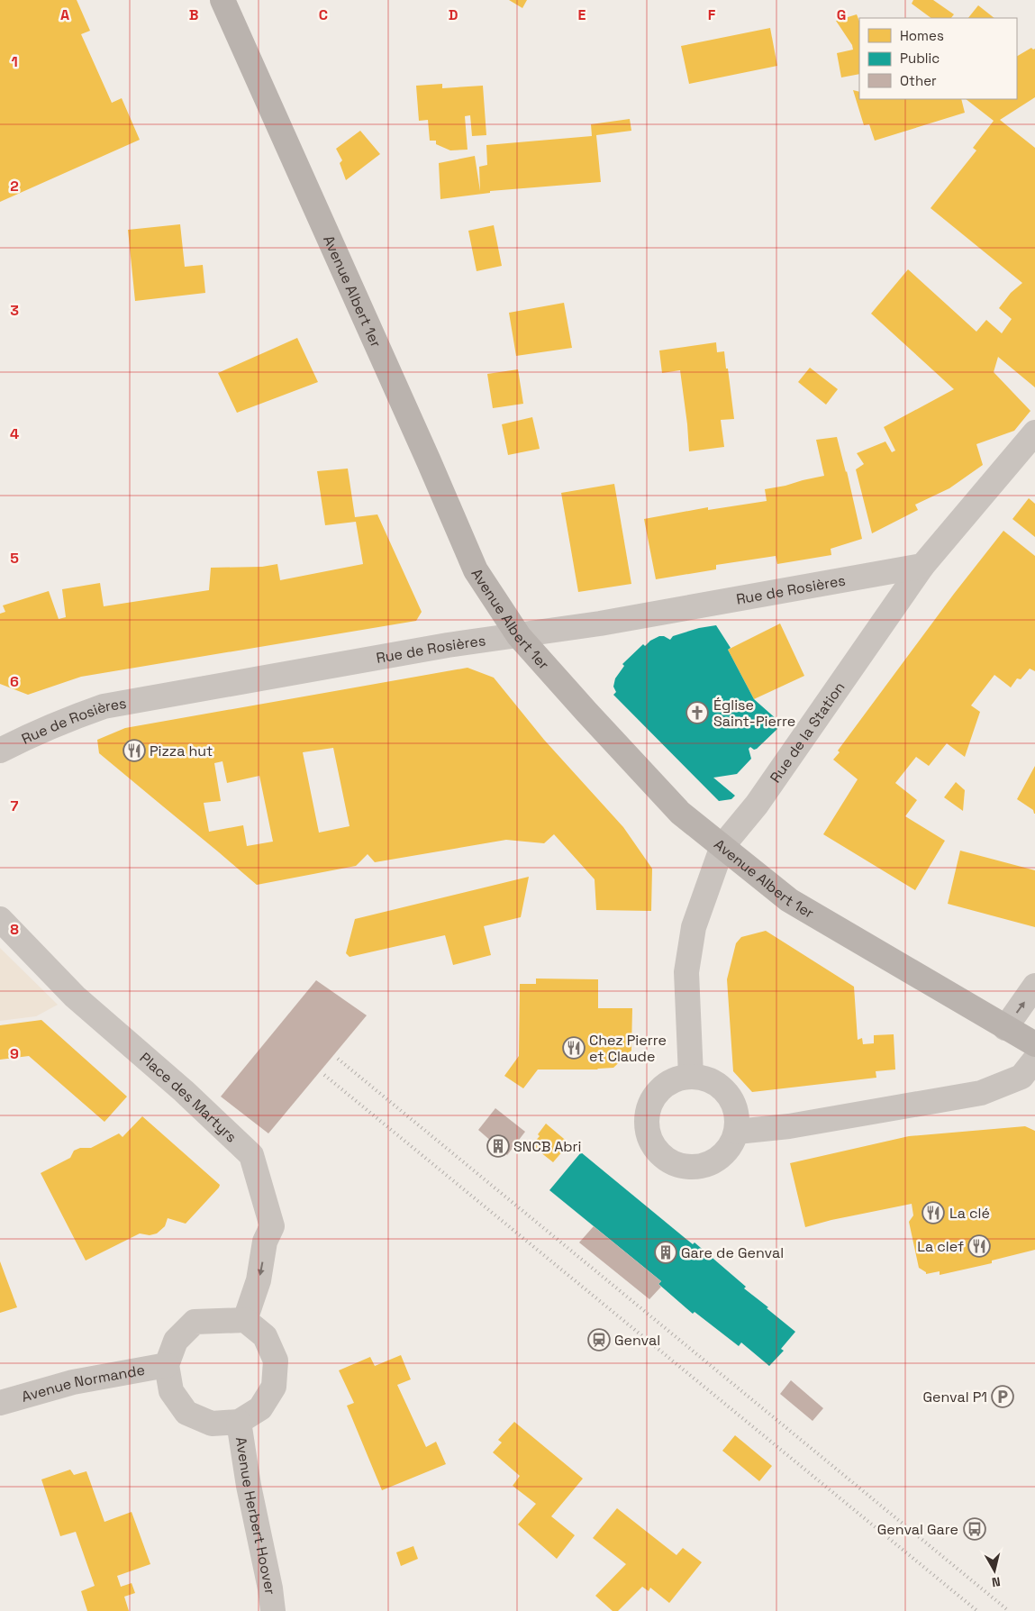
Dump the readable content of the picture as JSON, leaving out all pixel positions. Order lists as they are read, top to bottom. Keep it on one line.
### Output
{"streets":{"main road":["Avenue Albert 1er"],"street":["Rue de Rosières","Rue de la Station","Place des Martyrs","Avenue Normande","Avenue Herbert Hoover"]},"crossings":[["Avenue Albert 1er","Rue de Rosières"],["Avenue Albert 1er","Rue de la Station"],["Rue de Rosières","Rue de la Station"],["Place des Martyrs","Avenue Normande"],["Place des Martyrs","Avenue Herbert Hoover"],["Avenue Normande","Avenue Herbert Hoover"]],"one_way":["Place des Martyrs"],"places":{"church":["Église Saint-Pierre"],"restaurant":["Pizza hut","Chez Pierre et Claude","La clé","La clef"],"building":["SNCB Abri","Gare de Genval"],"station":["Genval"],"parking":["Genval P1"],"bus stop":["Genval Gare"]},"legend":["Homes","Public","Other"],"north":"bottom","grid":{"columns":["A","B","C","D","E","F","G"],"rows":["1","2","3","4","5","6","7","8","9"]}}
